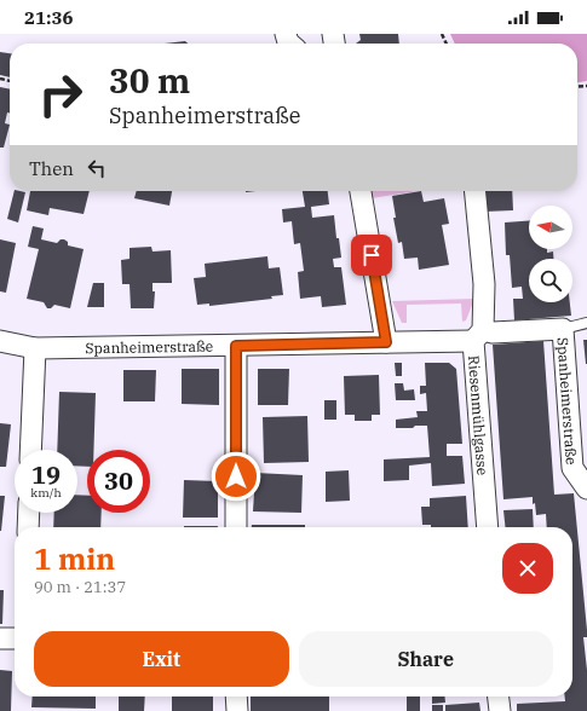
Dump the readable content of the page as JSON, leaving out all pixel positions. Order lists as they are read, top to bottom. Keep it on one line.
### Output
{"streets":{"street":["Spanheimerstraße","Riesenmühlgasse"]},"crossings":[["Spanheimerstraße","Riesenmühlgasse"]],"north":"left","page":{"status":"21:36","turn":["30 m","Spanheimerstraße"],"then":"Then","speed":"19 km/h","limit":"30","heading":["1 min","90 m · 21:37"],"buttons":["Exit","Share"]}}
